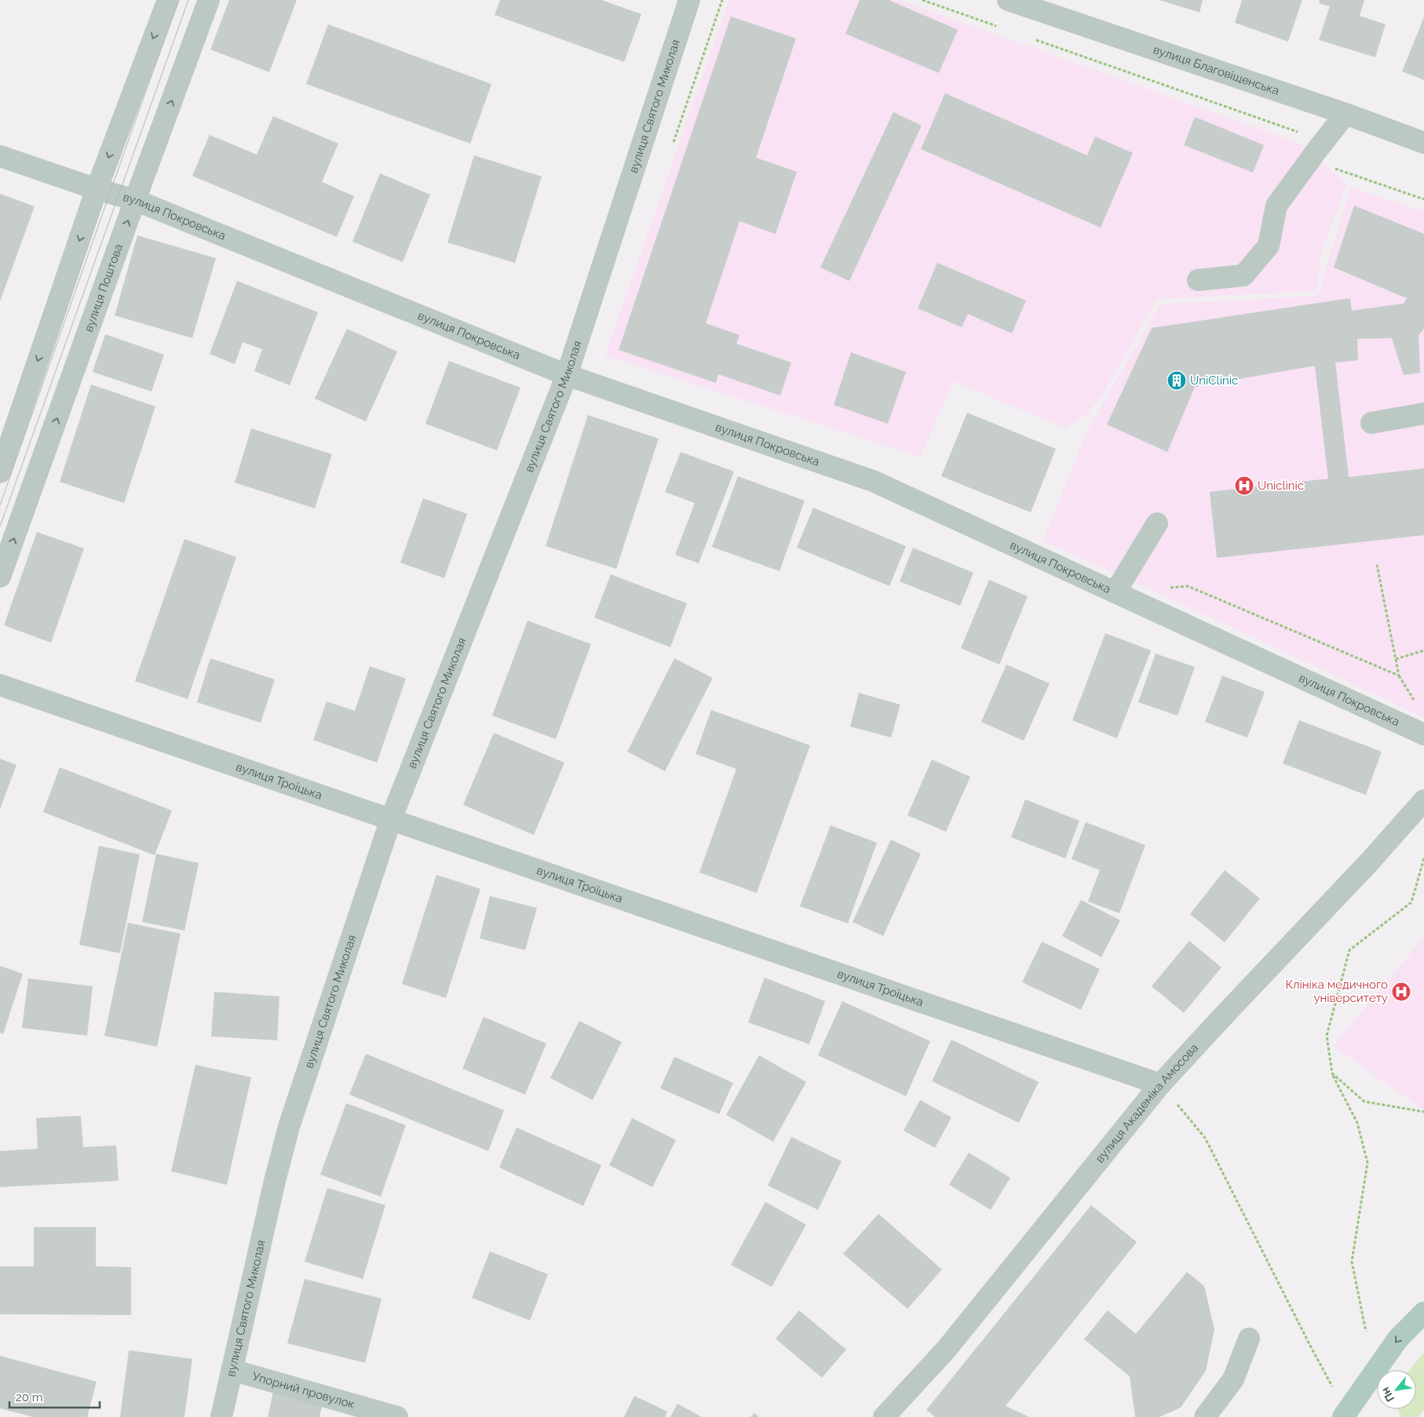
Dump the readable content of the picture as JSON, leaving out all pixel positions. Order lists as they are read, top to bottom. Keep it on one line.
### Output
{"streets":{"street":["вулиця Благовіщенська","вулиця Святого Миколая","вулиця Покровська","вулиця Поштова","вулиця Троїцька","вулиця Академіка Амосова","Упорний провулок"]},"crossings":[["вулиця Святого Миколая","вулиця Покровська"],["вулиця Святого Миколая","вулиця Троїцька"],["вулиця Святого Миколая","Упорний провулок"],["вулиця Покровська","вулиця Поштова"],["вулиця Троїцька","вулиця Академіка Амосова"]],"places":{"building":["UniСlinic"],"hospital":["Uniclinic","Клініка медичного університету"]},"scale_bar":"20 m","north":"bottom left"}
